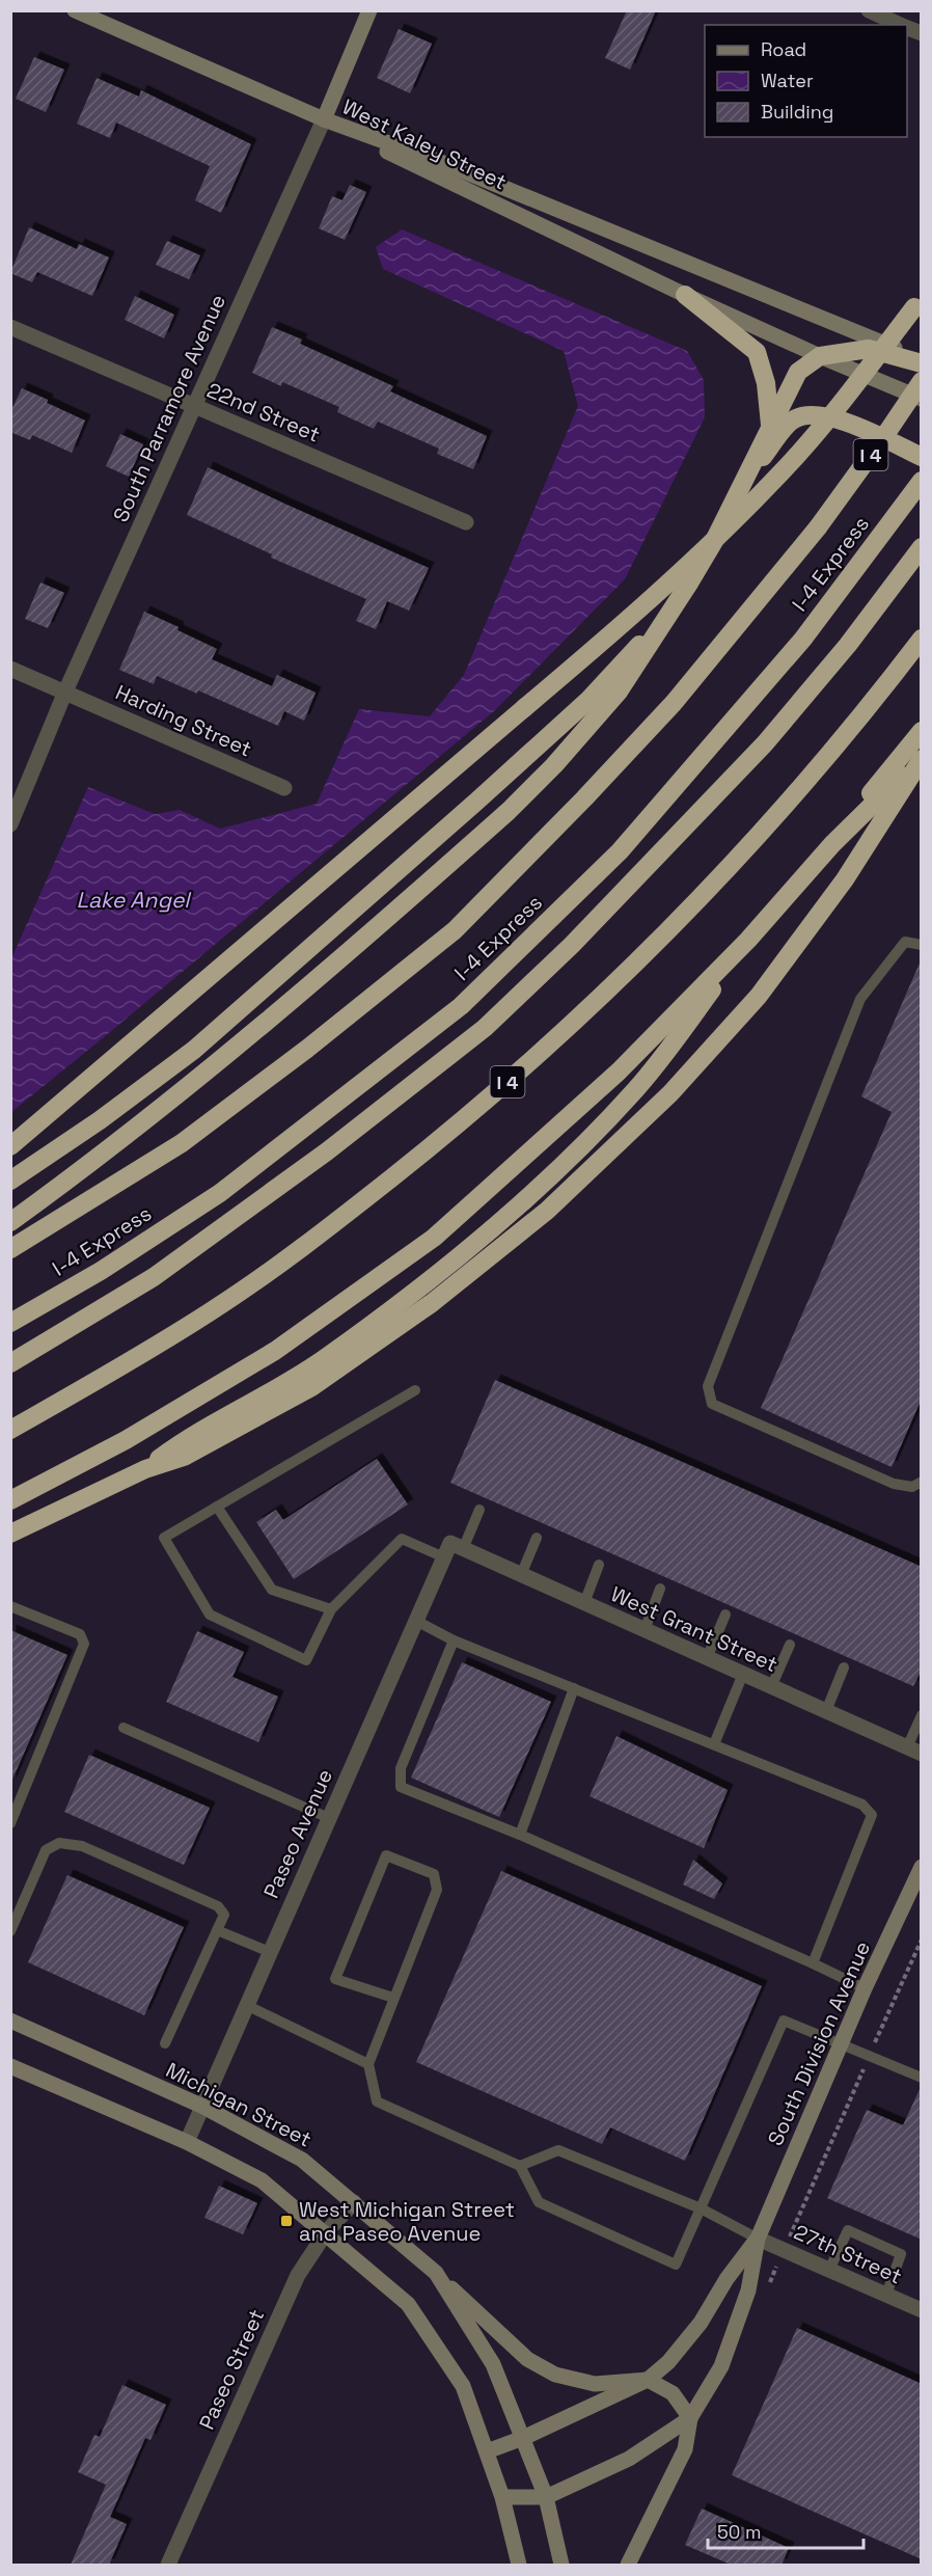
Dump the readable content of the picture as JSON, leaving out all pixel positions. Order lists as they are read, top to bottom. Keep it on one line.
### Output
{"streets":{"highway":["I 4","I-4 Express"],"street":["West Kaley Street","South Parramore Avenue","22nd Street","Harding Street","West Grant Street","Paseo Avenue","South Division Avenue","Michigan Street","27th Street","Paseo Street"]},"crossings":[["West Kaley Street","South Parramore Avenue"],["South Parramore Avenue","22nd Street"],["South Parramore Avenue","Harding Street"],["West Grant Street","Paseo Avenue"],["Paseo Avenue","Michigan Street"],["South Division Avenue","Michigan Street"],["South Division Avenue","27th Street"],["Michigan Street","Paseo Street"]],"water":["Lake Angel"],"places":{"transit":["West Michigan Street and Paseo Avenue"]},"legend":["Road","Water","Building"],"scale_bar":"50 m"}
